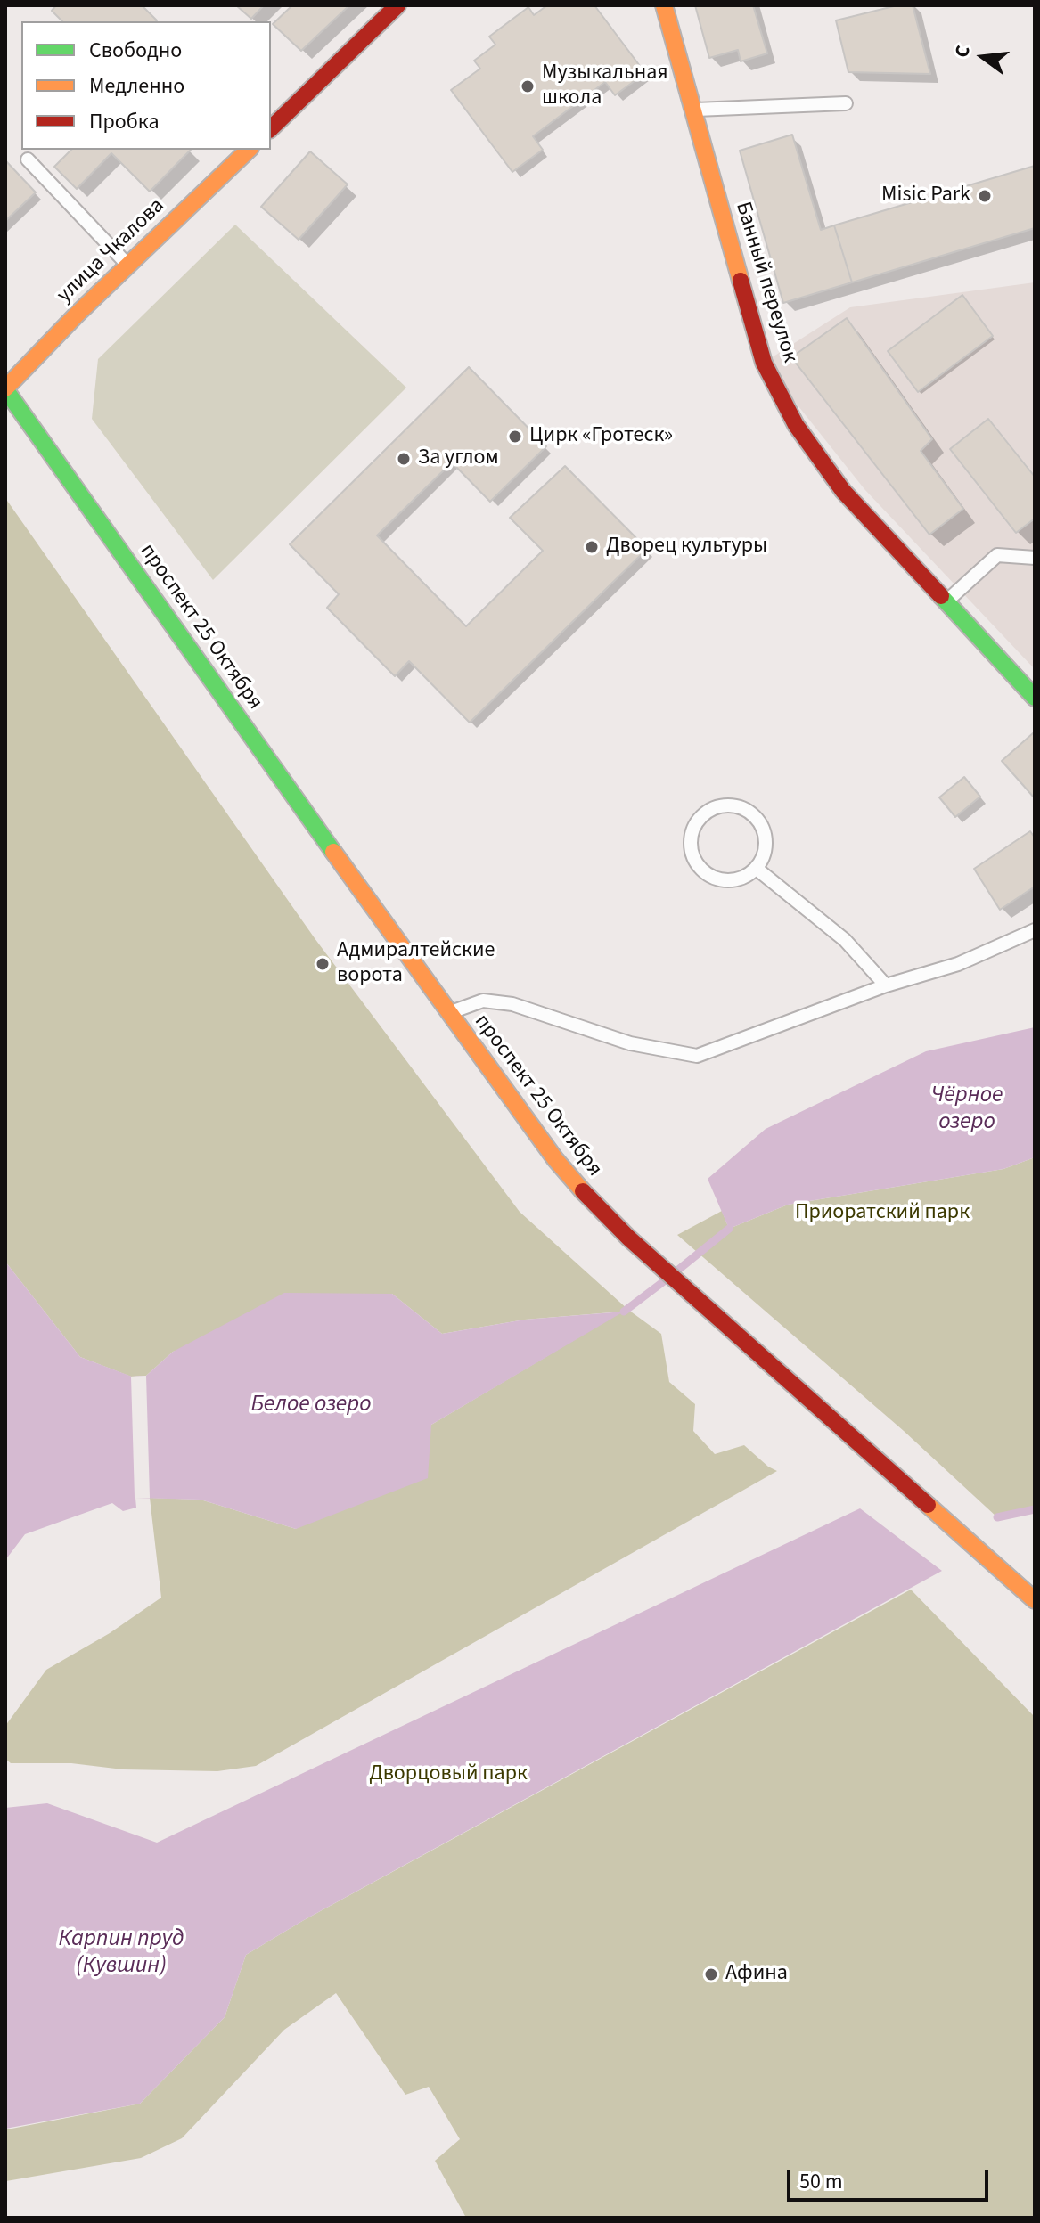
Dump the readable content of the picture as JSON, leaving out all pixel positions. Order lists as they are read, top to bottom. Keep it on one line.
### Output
{"streets":{"main road":["улица Чкалова","Банный переулок","проспект 25 Октября"]},"crossings":[["улица Чкалова","проспект 25 Октября"]],"water":["Чёрное озеро","Белое озеро","Карпин пруд (Кувшин)"],"parks":["Приоратский парк","Дворцовый парк"],"places":["Музыкальная школа","Misic Park","Цирк «Гротеск»","За углом","Дворец культуры","Адмиралтейские ворота","Афина"],"legend":["Свободно","Медленно","Пробка"],"scale_bar":"50 m","north":"left"}
